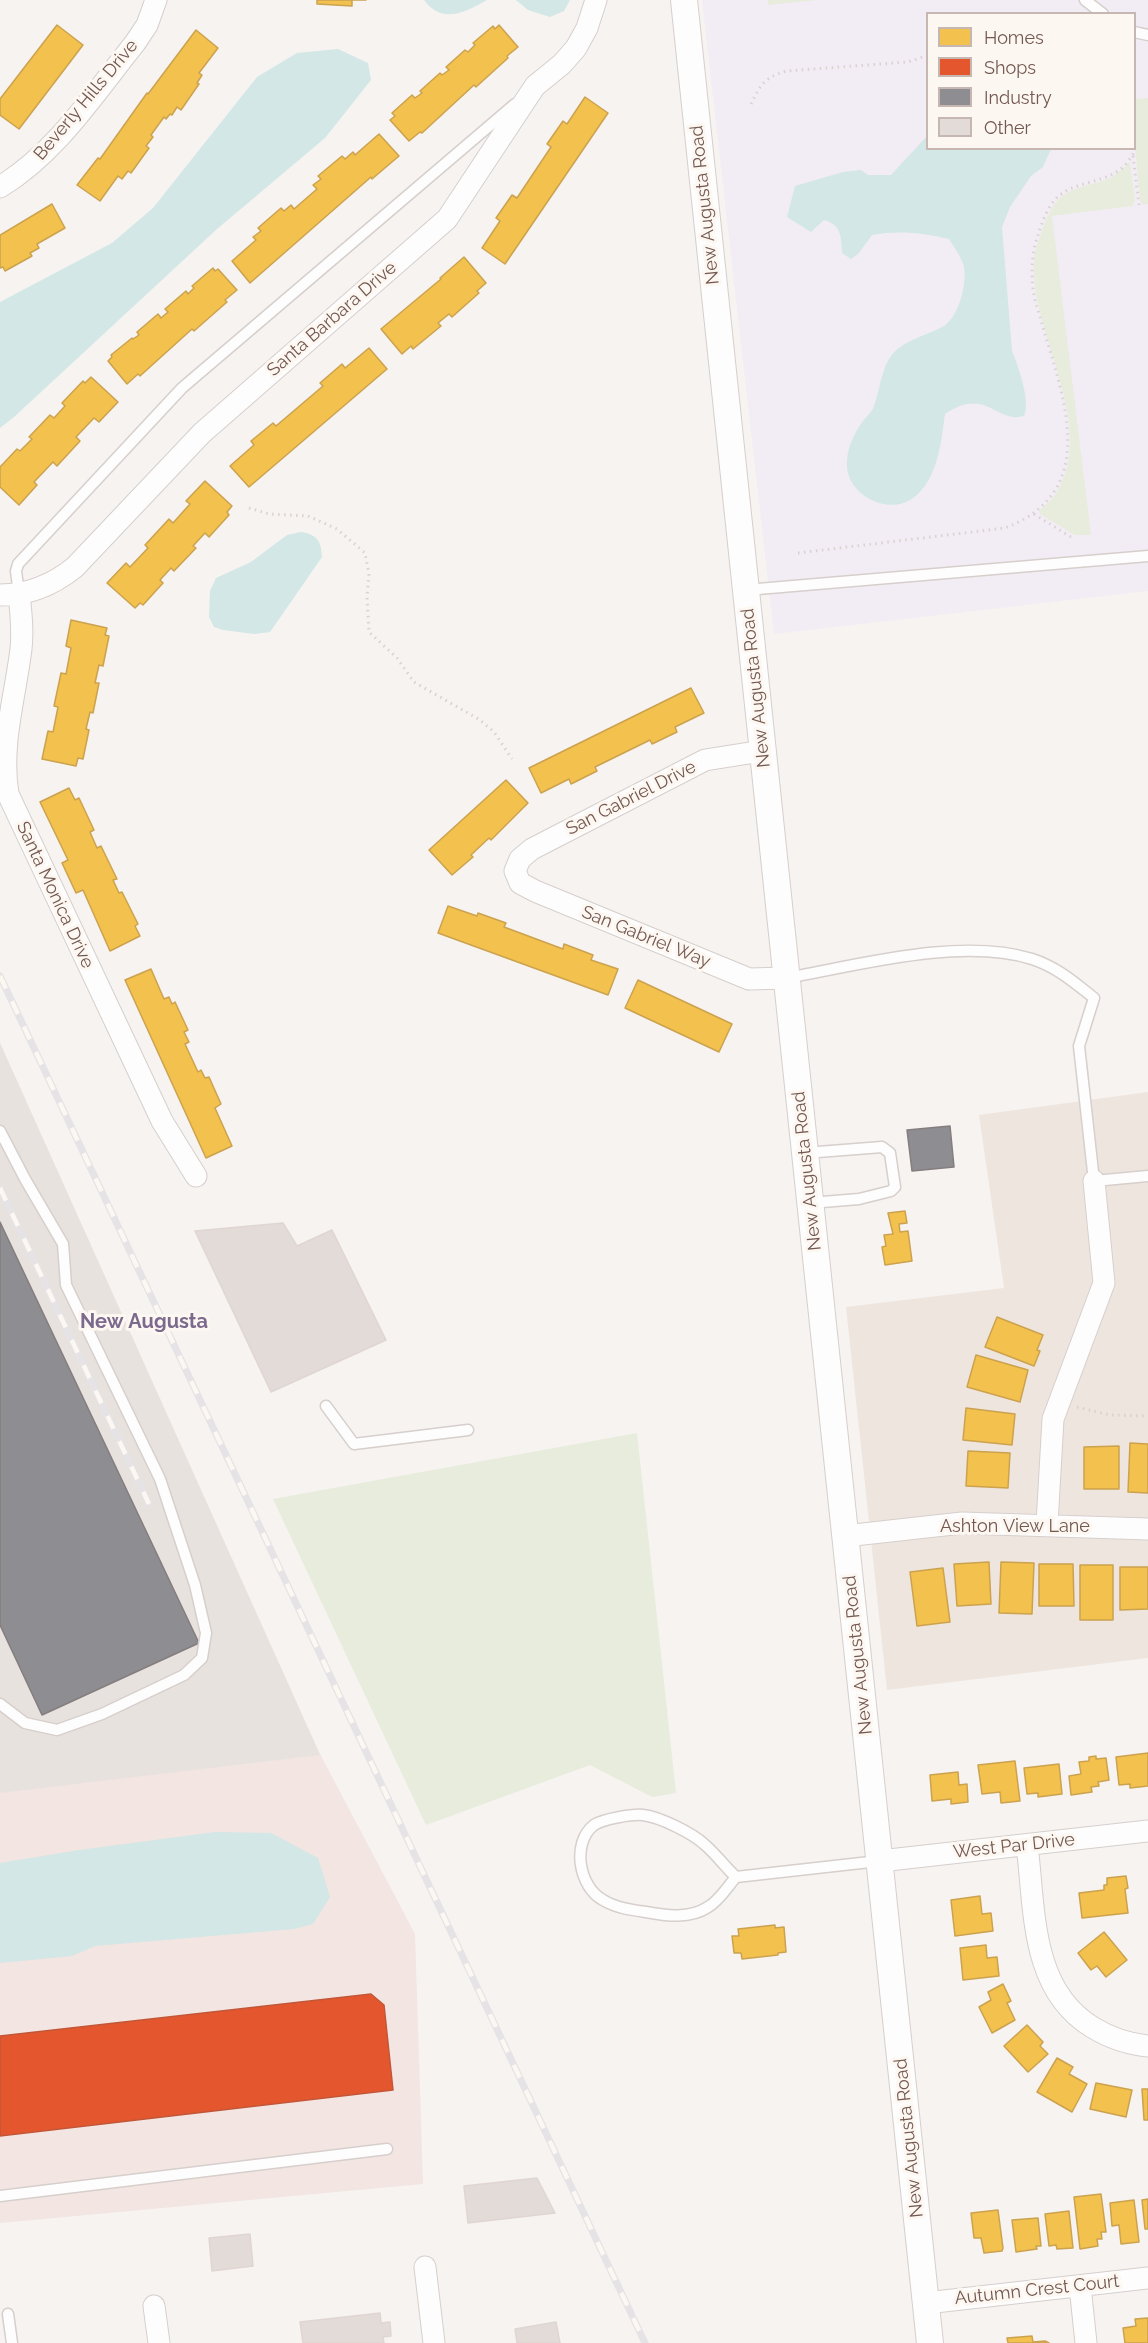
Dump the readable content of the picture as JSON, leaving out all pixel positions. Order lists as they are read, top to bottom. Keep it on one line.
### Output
{"streets":{"street":["Beverly Hills Drive","New Augusta Road","Santa Barbara Drive","San Gabriel Drive","Santa Monica Drive","San Gabriel Way","Ashton View Lane","West Par Drive","Autumn Crest Court"]},"crossings":[["New Augusta Road","San Gabriel Drive"],["New Augusta Road","San Gabriel Way"],["New Augusta Road","Ashton View Lane"],["New Augusta Road","West Par Drive"],["New Augusta Road","Autumn Crest Court"],["Santa Barbara Drive","Santa Monica Drive"],["San Gabriel Drive","San Gabriel Way"]],"districts":["New Augusta"],"legend":["Homes","Shops","Industry","Other"]}
